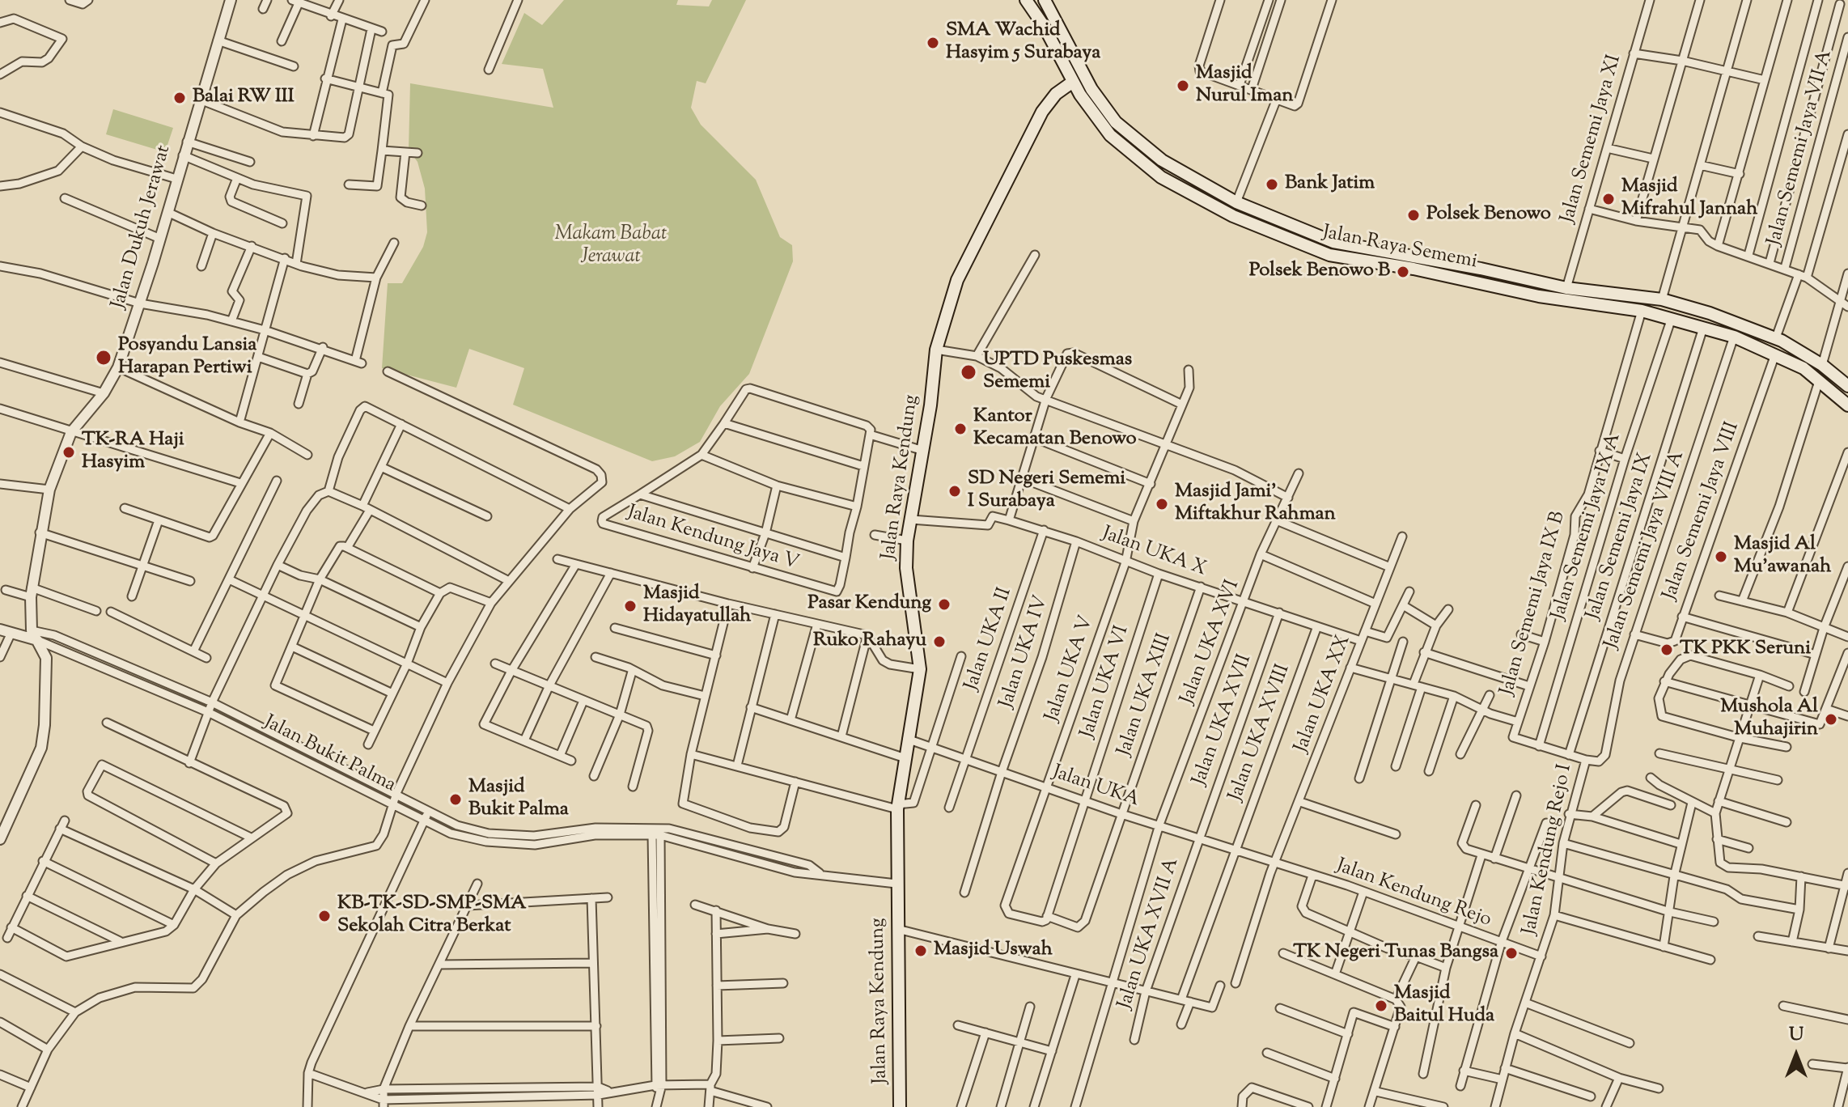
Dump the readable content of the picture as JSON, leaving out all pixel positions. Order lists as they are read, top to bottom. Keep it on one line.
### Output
{"streets":{"main road":["Jalan Raya Sememi","Jalan Raya Kendung"],"street":["Jalan Sememi Jaya XI","Jalan Sememi Jaya VII A","Jalan Dukuh Jerawat","Jalan Sememi Jaya VIII","Jalan Sememi Jaya IX A","Jalan Sememi Jaya IX","Jalan Kendung Jaya V","Jalan Sememi Jaya VIII A","Jalan UKA X","Jalan Sememi Jaya IX B","Jalan UKA II","Jalan UKA XVI","Jalan UKA IV","Jalan UKA V","Jalan UKA VI","Jalan UKA XX","Jalan UKA XIII","Jalan UKA XVII","Jalan UKA XVIII","Jalan Bukit Palma","Jalan UKA","Jalan Kendung Rejo I","Jalan Kendung Rejo","Jalan UKA XVII A"]},"crossings":[["Jalan Sememi Jaya XI","Jalan Raya Sememi"],["Jalan Dukuh Jerawat","Jalan Bukit Palma"],["Jalan Raya Sememi","Jalan Raya Kendung"],["Jalan Raya Sememi","Jalan Sememi Jaya VIII"],["Jalan Raya Sememi","Jalan Sememi Jaya IX A"],["Jalan Raya Sememi","Jalan Sememi Jaya IX"],["Jalan Raya Sememi","Jalan Sememi Jaya VIII A"],["Jalan Raya Sememi","Jalan Sememi Jaya IX B"],["Jalan Raya Kendung","Jalan UKA"],["Jalan Sememi Jaya VIII","Jalan Sememi Jaya VIII A"],["Jalan Sememi Jaya IX A","Jalan Kendung Rejo I"],["Jalan Sememi Jaya IX","Jalan Kendung Rejo I"],["Jalan Sememi Jaya VIII A","Jalan Kendung Rejo I"],["Jalan UKA X","Jalan UKA II"],["Jalan UKA X","Jalan UKA XVI"],["Jalan UKA X","Jalan UKA IV"],["Jalan UKA X","Jalan UKA V"],["Jalan UKA X","Jalan UKA VI"],["Jalan UKA X","Jalan UKA XX"],["Jalan UKA X","Jalan UKA XIII"],["Jalan UKA X","Jalan UKA XVII"],["Jalan UKA X","Jalan UKA XVIII"],["Jalan Sememi Jaya IX B","Jalan Kendung Rejo I"],["Jalan UKA II","Jalan UKA"],["Jalan UKA XVI","Jalan UKA"],["Jalan UKA IV","Jalan UKA"],["Jalan UKA V","Jalan UKA VI"],["Jalan UKA V","Jalan UKA XIII"],["Jalan UKA V","Jalan UKA"],["Jalan UKA VI","Jalan UKA XIII"],["Jalan UKA VI","Jalan UKA"],["Jalan UKA XX","Jalan UKA"],["Jalan UKA XX","Jalan Kendung Rejo"],["Jalan UKA XIII","Jalan UKA"],["Jalan UKA XVII","Jalan UKA"],["Jalan UKA XVII","Jalan UKA XVII A"],["Jalan UKA XVIII","Jalan UKA"],["Jalan UKA","Jalan Kendung Rejo"],["Jalan UKA","Jalan UKA XVII A"],["Jalan Kendung Rejo I","Jalan Kendung Rejo"]],"parks":["Makam Babat Jerawat"],"places":["SMA Wachid Hasyim 5 Surabaya","Masjid Nurul Iman","Balai RW III","Bank Jatim","Masjid Mifrahul Jannah","Polsek Benowo","Polsek Benowo B","Posyandu Lansia Harapan Pertiwi","UPTD Puskesmas Sememi","Kantor Kecamatan Benowo","TK-RA Haji Hasyim","SD Negeri Sememi I Surabaya","Masjid Jami' Miftakhur Rahman","Masjid Al Mu'awanah","Pasar Kendung","Masjid Hidayatullah","Ruko Rahayu","TK PKK Seruni","Mushola Al Muhajirin","Masjid Bukit Palma","KB-TK-SD-SMP-SMA Sekolah Citra Berkat","Masjid Uswah","TK Negeri Tunas Bangsa","Masjid Baitul Huda"],"north":"top"}
